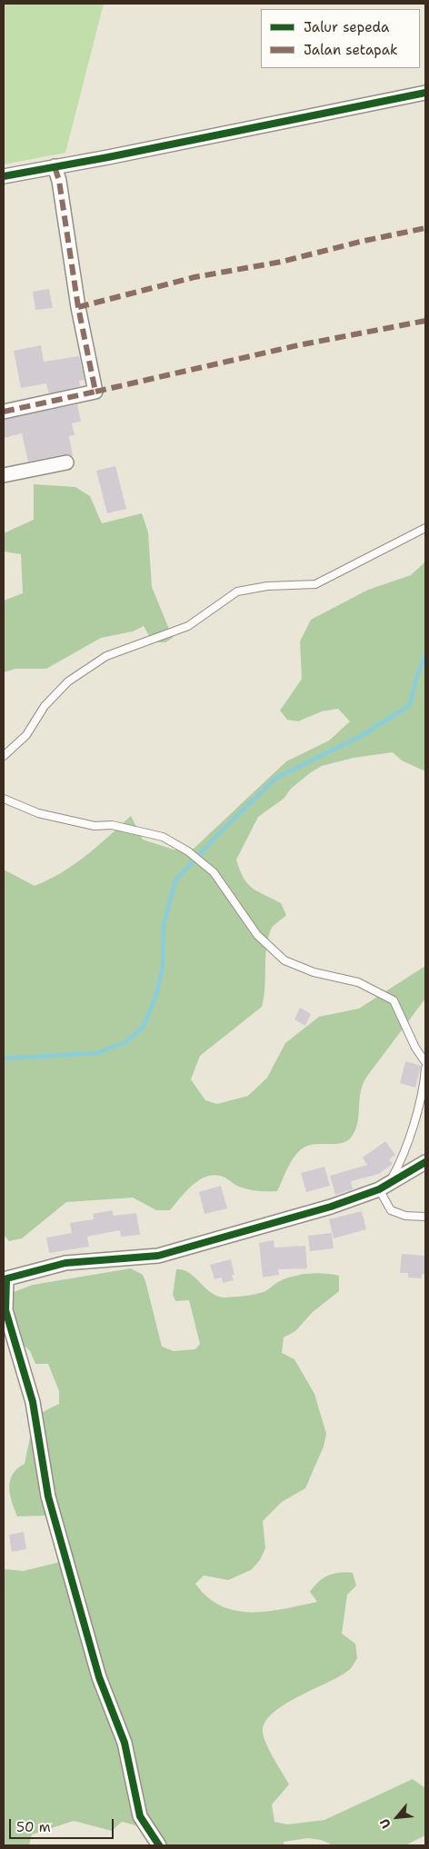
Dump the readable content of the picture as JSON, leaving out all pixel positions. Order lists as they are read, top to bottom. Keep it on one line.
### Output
{"legend":["Jalur sepeda","Jalan setapak"],"scale_bar":"50 m","north":"bottom left"}
